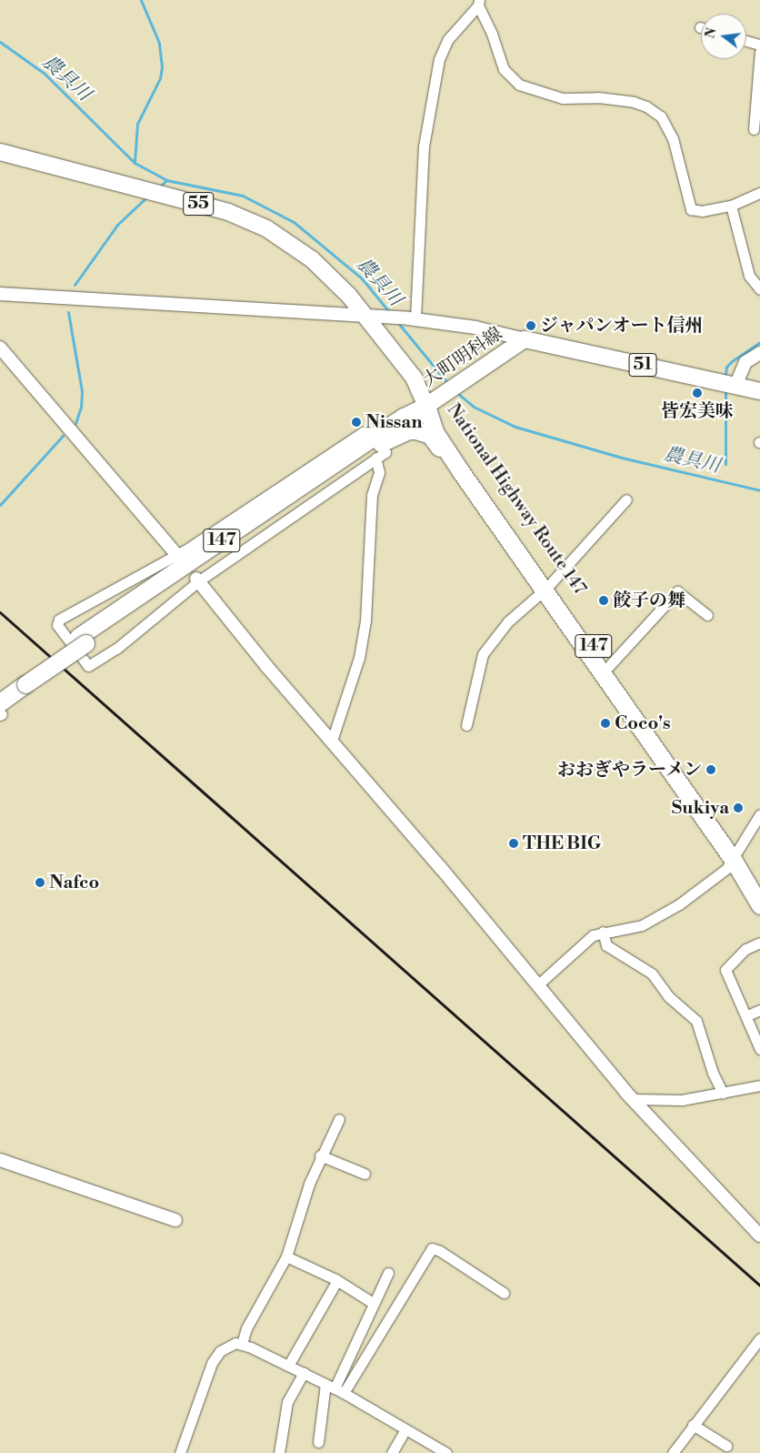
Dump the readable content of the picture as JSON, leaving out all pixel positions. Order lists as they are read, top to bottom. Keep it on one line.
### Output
{"streets":{"highway":["National Highway Route 147","147"],"main road":["55","大町明科線","51"]},"crossings":[["55","大町明科線"],["55","National Highway Route 147"],["大町明科線","National Highway Route 147"],["National Highway Route 147","147"]],"water":["農具川"],"places":["ジャパンオート信州","皆宏美味","Nissan","餃子の舞","Coco's","おおぎやラーメン","Sukiya","THE BIG","Nafco"],"north":"left"}
